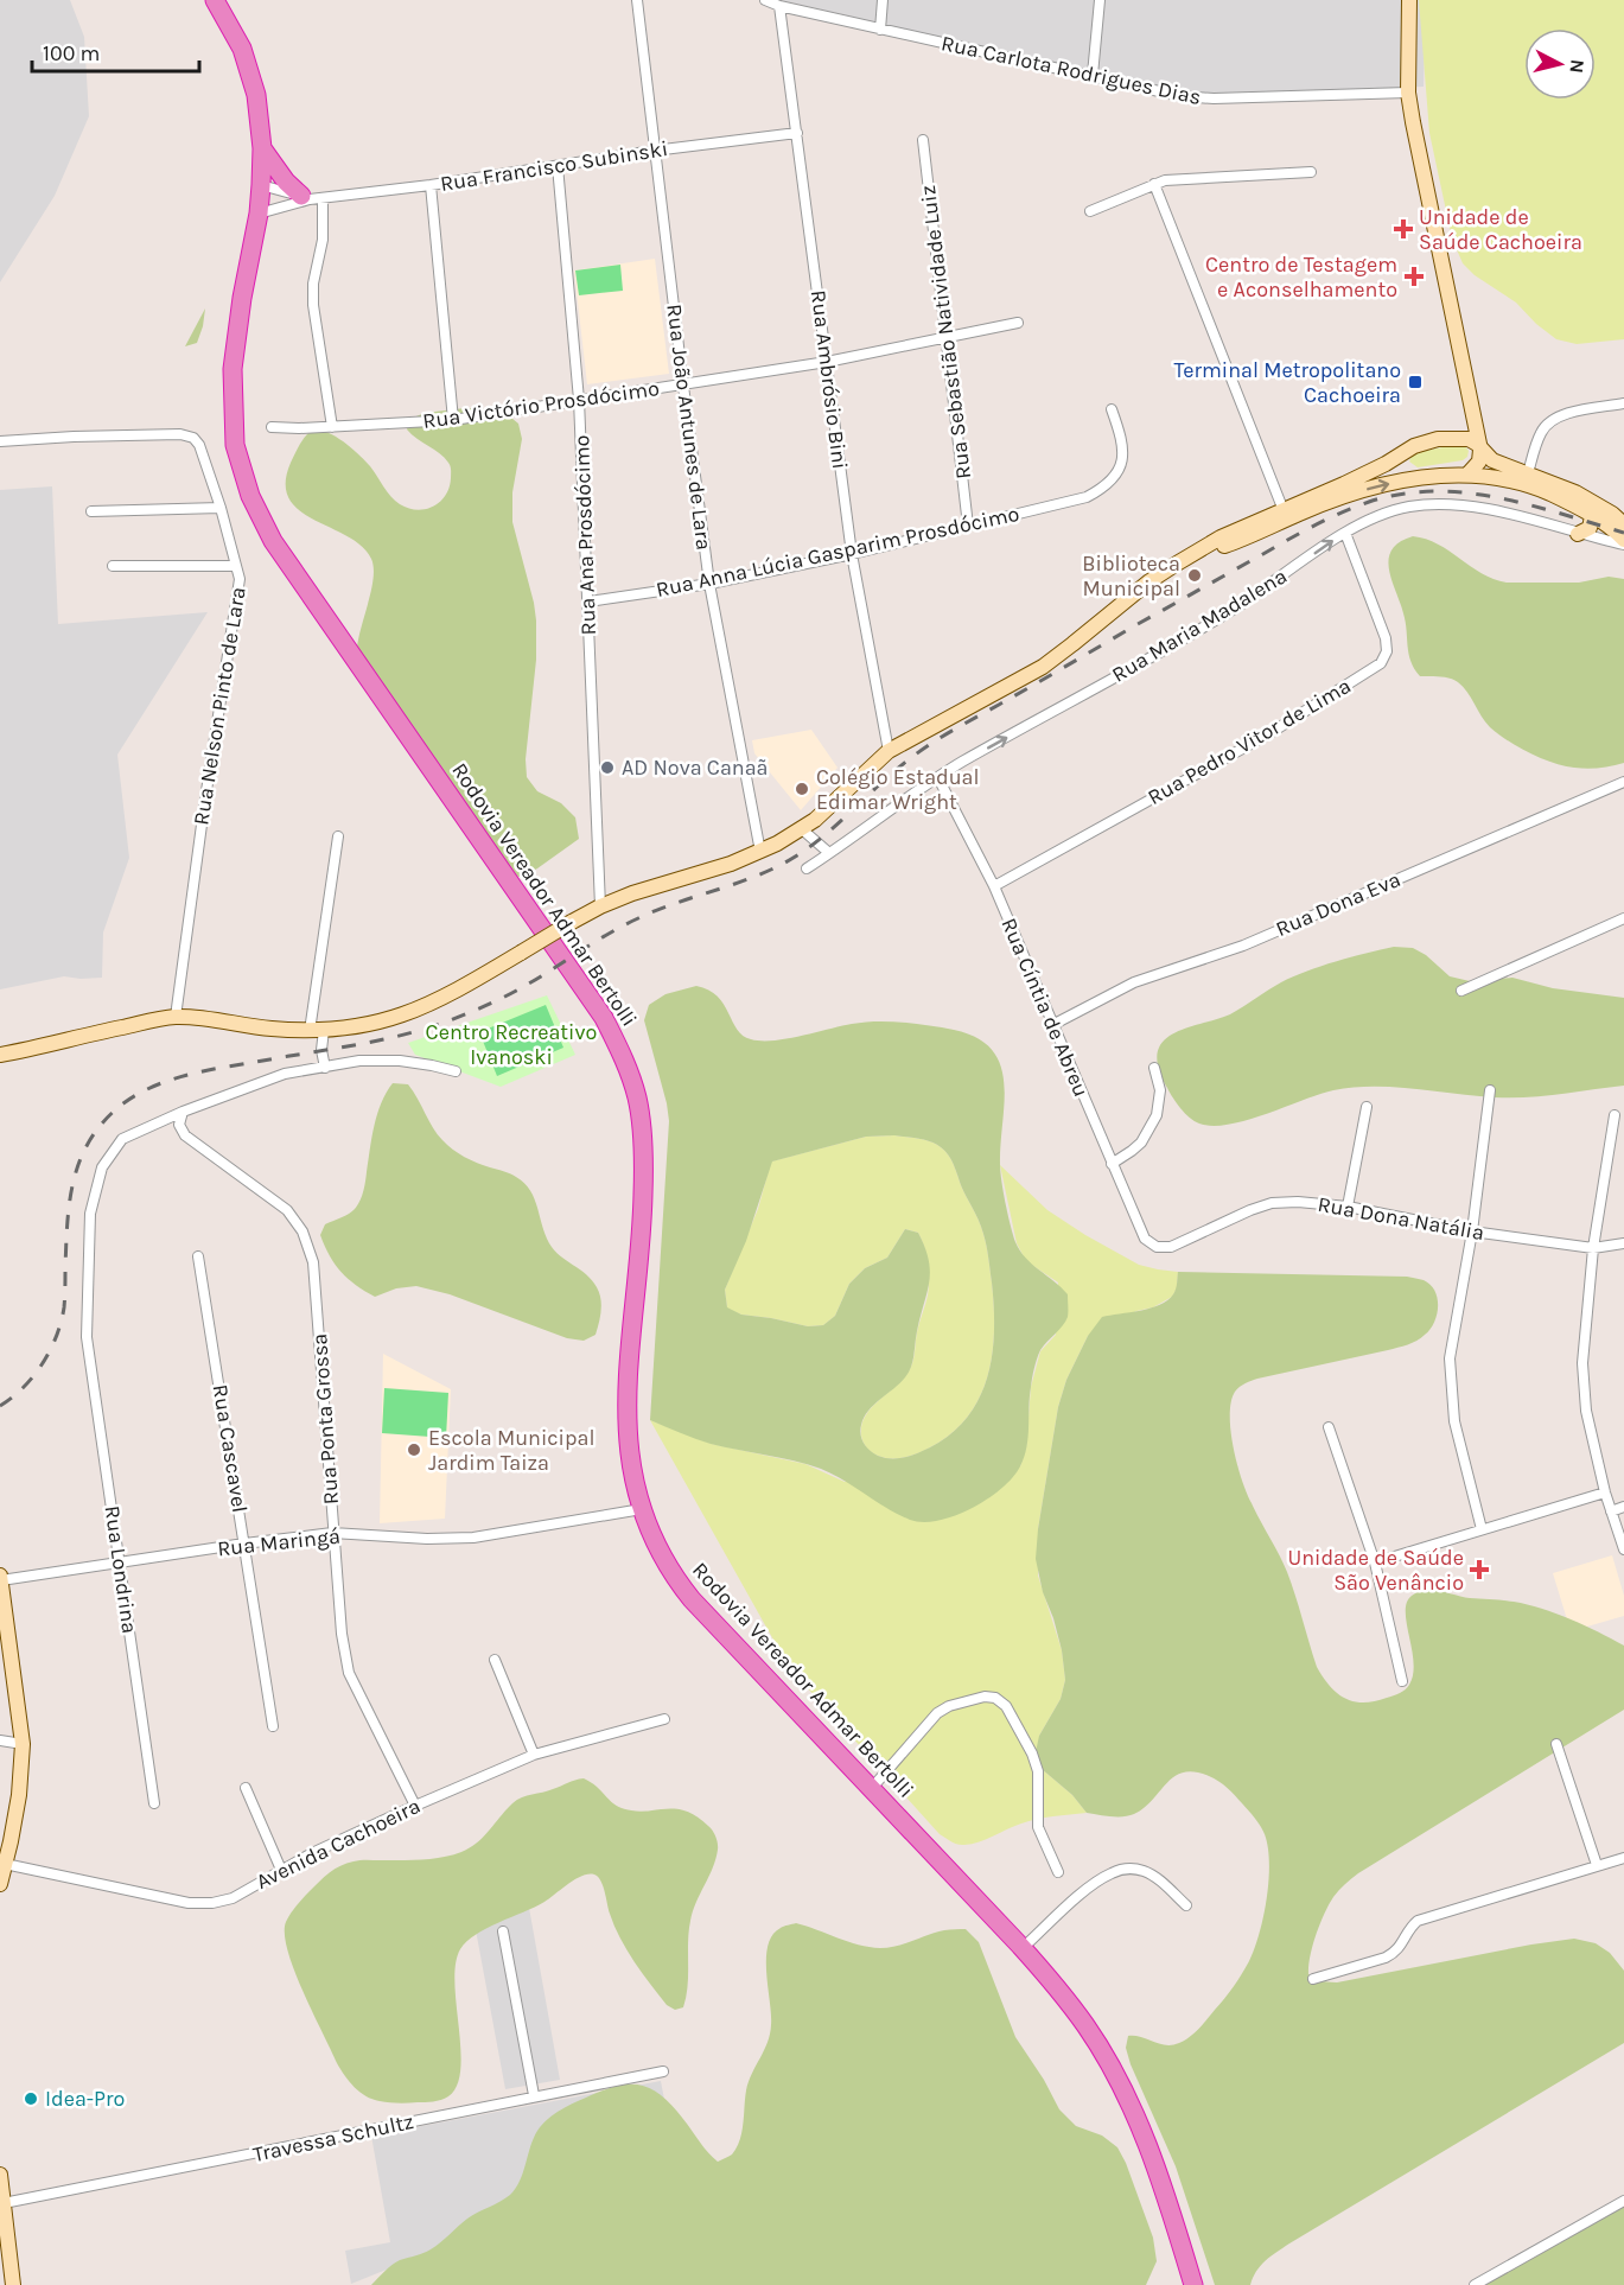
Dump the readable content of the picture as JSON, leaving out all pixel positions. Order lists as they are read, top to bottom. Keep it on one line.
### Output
{"streets":{"highway":["Rodovia Vereador Admar Bertolli"],"street":["Rua Carlota Rodrigues Dias","Rua Francisco Subinski","Rua Sebastião Natividade Luiz","Rua Ambrósio Bini","Rua Victório Prosdócimo","Rua João Antunes de Lara","Rua Ana Prosdócimo","Rua Anna Lúcia Gasparim Prosdócimo","Rua Maria Madalena","Rua Nelson Pinto de Lara","Rua Pedro Vitor de Lima","Rua Dona Eva","Rua Cíntia de Abreu","Rua Dona Natália","Rua Ponta Grossa","Rua Cascavel","Rua Maringá","Rua Londrina","Avenida Cachoeira","Travessa Schultz"]},"crossings":[["Rua Carlota Rodrigues Dias","Rua Ambrósio Bini"],["Rua Francisco Subinski","Rua Ambrósio Bini"],["Rua Francisco Subinski","Rua João Antunes de Lara"],["Rua Francisco Subinski","Rua Ana Prosdócimo"],["Rua Francisco Subinski","Rodovia Vereador Admar Bertolli"],["Rua Sebastião Natividade Luiz","Rua Victório Prosdócimo"],["Rua Sebastião Natividade Luiz","Rua Anna Lúcia Gasparim Prosdócimo"],["Rua Ambrósio Bini","Rua Victório Prosdócimo"],["Rua Ambrósio Bini","Rua Anna Lúcia Gasparim Prosdócimo"],["Rua Victório Prosdócimo","Rua João Antunes de Lara"],["Rua Victório Prosdócimo","Rua Ana Prosdócimo"],["Rua João Antunes de Lara","Rua Anna Lúcia Gasparim Prosdócimo"],["Rua Ana Prosdócimo","Rua Anna Lúcia Gasparim Prosdócimo"],["Rua Maria Madalena","Rua Pedro Vitor de Lima"],["Rua Maria Madalena","Rua Cíntia de Abreu"],["Rua Pedro Vitor de Lima","Rua Cíntia de Abreu"],["Rodovia Vereador Admar Bertolli","Rua Maringá"],["Rua Dona Eva","Rua Cíntia de Abreu"],["Rua Cíntia de Abreu","Rua Dona Natália"],["Rua Ponta Grossa","Rua Maringá"],["Rua Ponta Grossa","Rua Londrina"],["Rua Ponta Grossa","Avenida Cachoeira"],["Rua Cascavel","Rua Maringá"],["Rua Maringá","Rua Londrina"]],"one_way":["Rua Maria Madalena"],"parks":["Centro Recreativo Ivanoski"],"places":{"health":["Unidade de Saúde Cachoeira","Centro de Testagem e Aconselhamento","Unidade de Saúde São Venâncio"],"transit":["Terminal Metropolitano Cachoeira"],"other":["Biblioteca Municipal","AD Nova Canaã","Colégio Estadual Edimar Wright","Escola Municipal Jardim Taiza","Idea-Pro"]},"scale_bar":"100 m","north":"right"}
